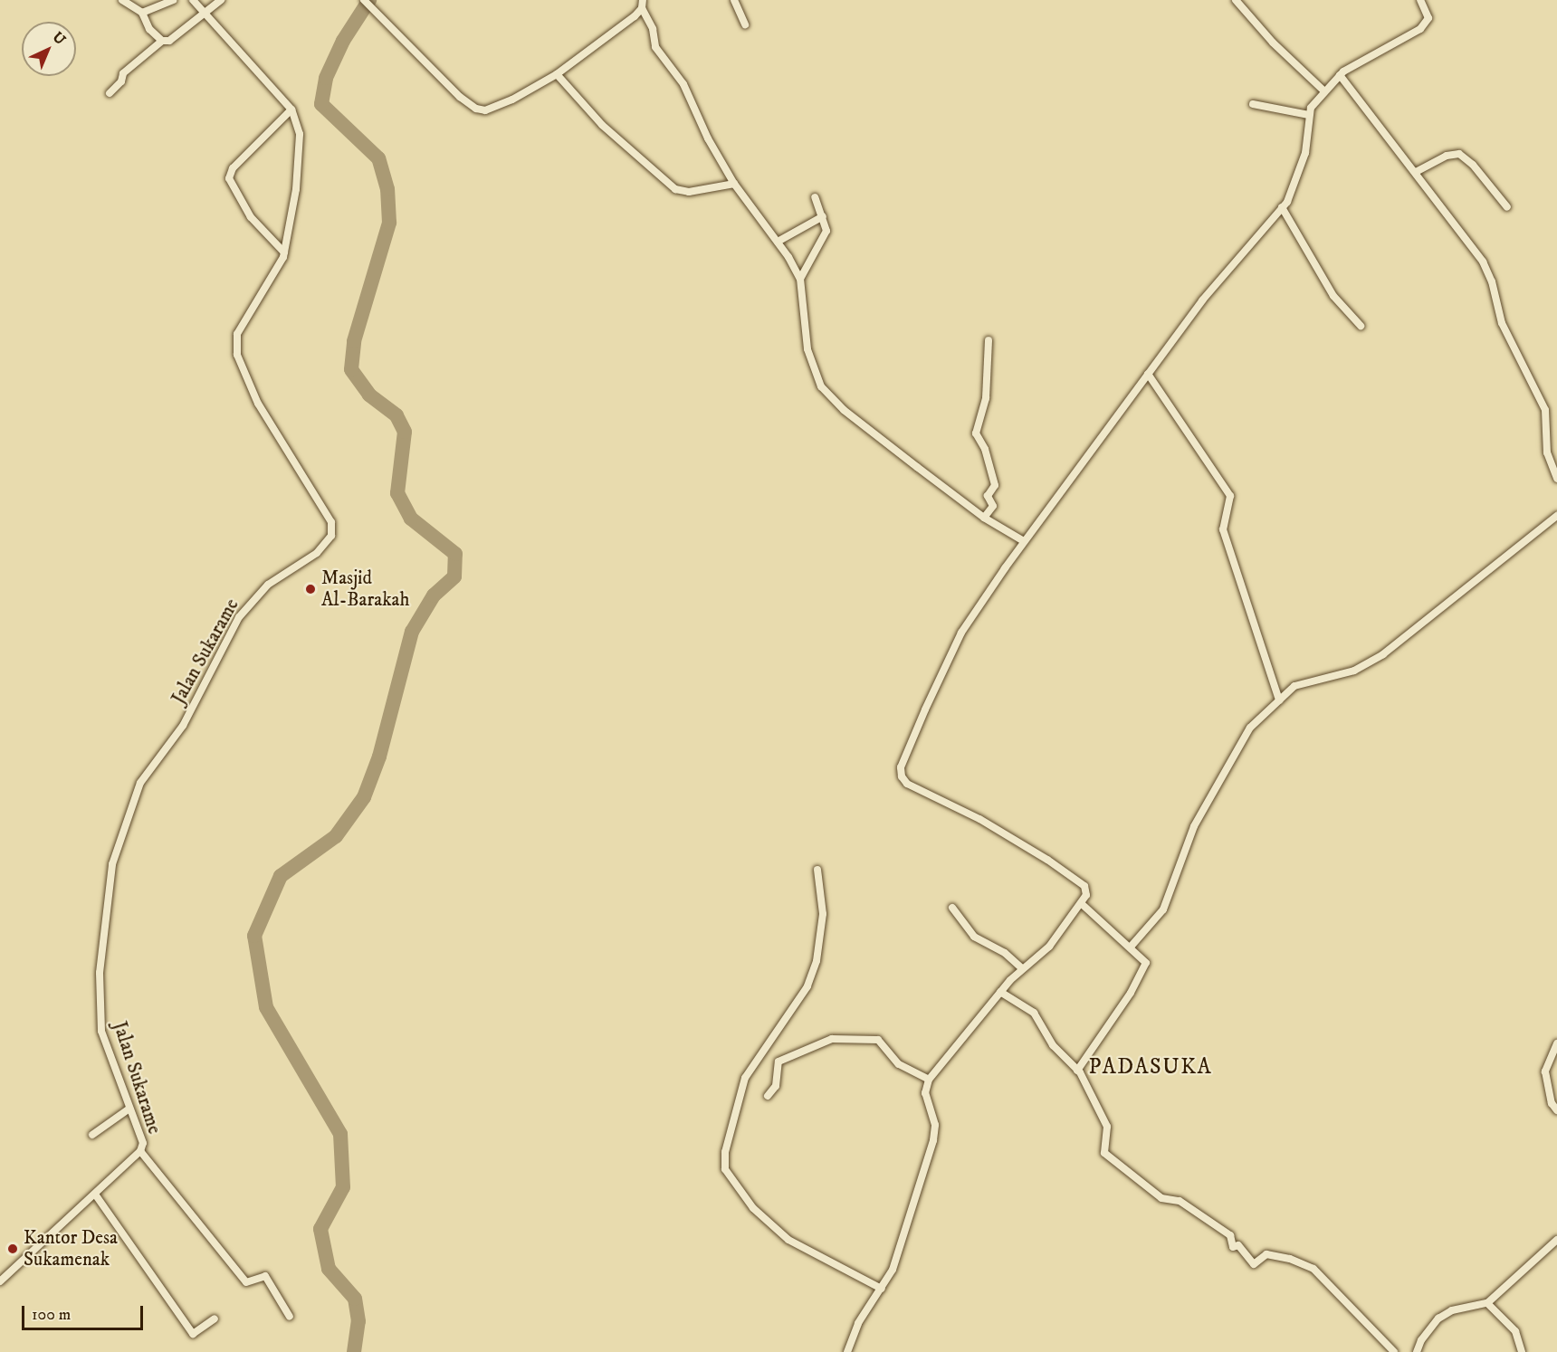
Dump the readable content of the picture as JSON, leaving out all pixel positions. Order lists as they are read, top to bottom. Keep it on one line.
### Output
{"streets":{"street":["Jalan Sukarame"]},"districts":["PADASUKA"],"places":["Masjid Al-Barakah","Kantor Desa Sukamenak"],"scale_bar":"100 m","north":"top right"}
